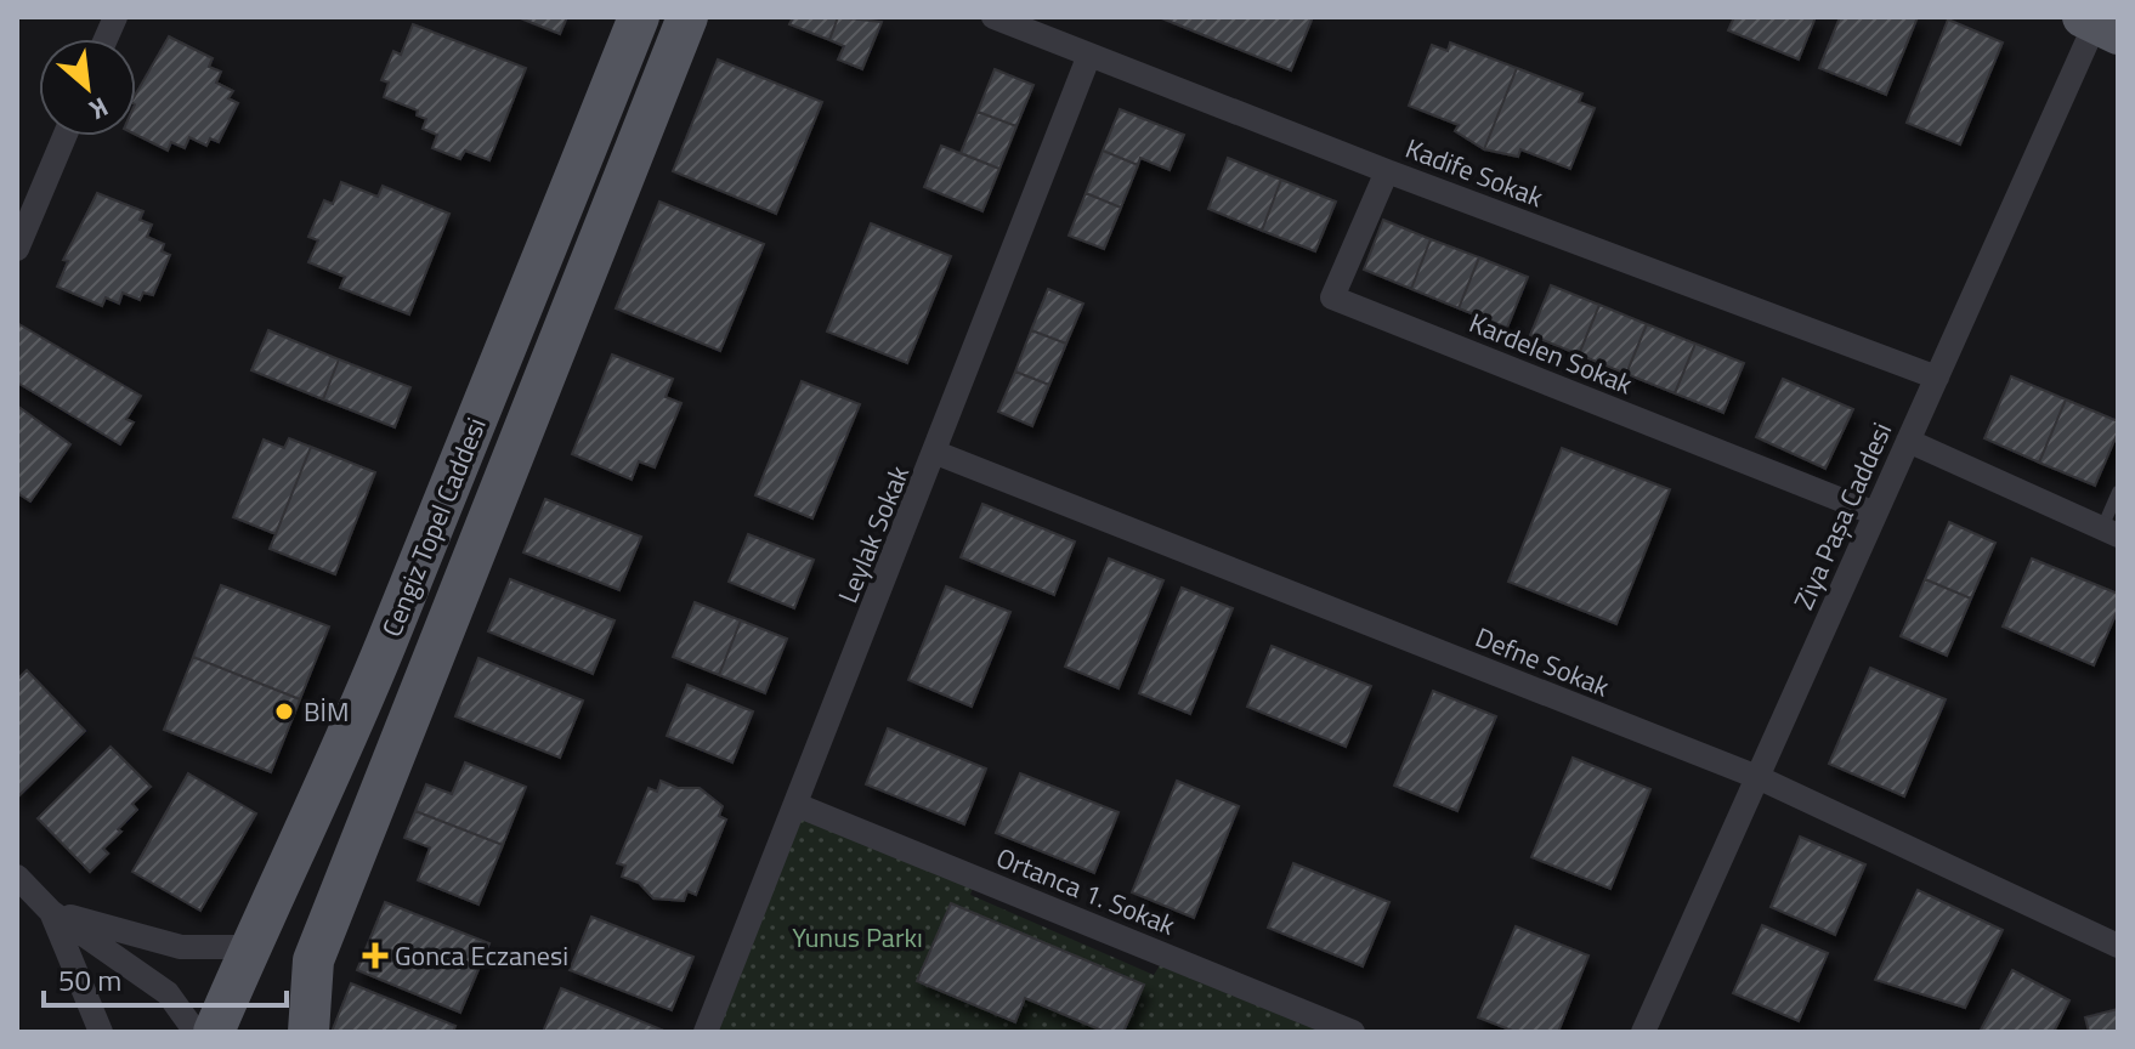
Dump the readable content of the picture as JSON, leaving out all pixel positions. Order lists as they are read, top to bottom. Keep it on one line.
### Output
{"streets":{"main road":["Cengiz Topel Caddesi"],"street":["Kadife Sokak","Kardelen Sokak","Ziya Paşa Caddesi","Leylak Sokak","Defne Sokak","Ortanca 1. Sokak"]},"crossings":[["Kadife Sokak","Kardelen Sokak"],["Kadife Sokak","Ziya Paşa Caddesi"],["Kadife Sokak","Leylak Sokak"],["Kardelen Sokak","Ziya Paşa Caddesi"],["Ziya Paşa Caddesi","Defne Sokak"],["Leylak Sokak","Defne Sokak"],["Leylak Sokak","Ortanca 1. Sokak"]],"parks":["Yunus Parkı"],"places":{"other":["BİM"],"health":["Gonca Eczanesi"]},"scale_bar":"50 m","north":"bottom right"}
